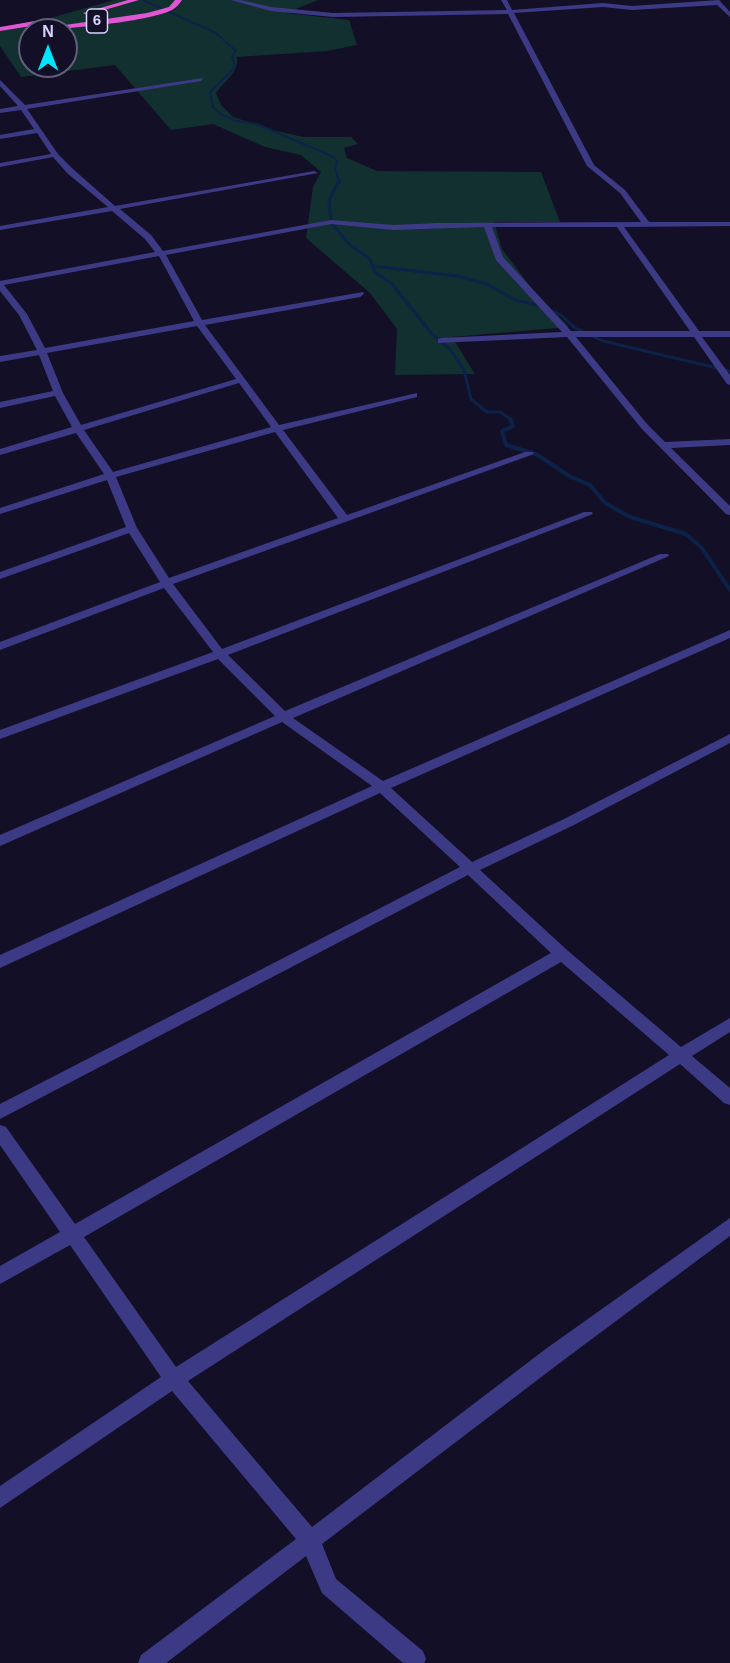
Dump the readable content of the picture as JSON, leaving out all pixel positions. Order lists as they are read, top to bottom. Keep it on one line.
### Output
{"streets":{"highway":["6"]},"north":"top"}
